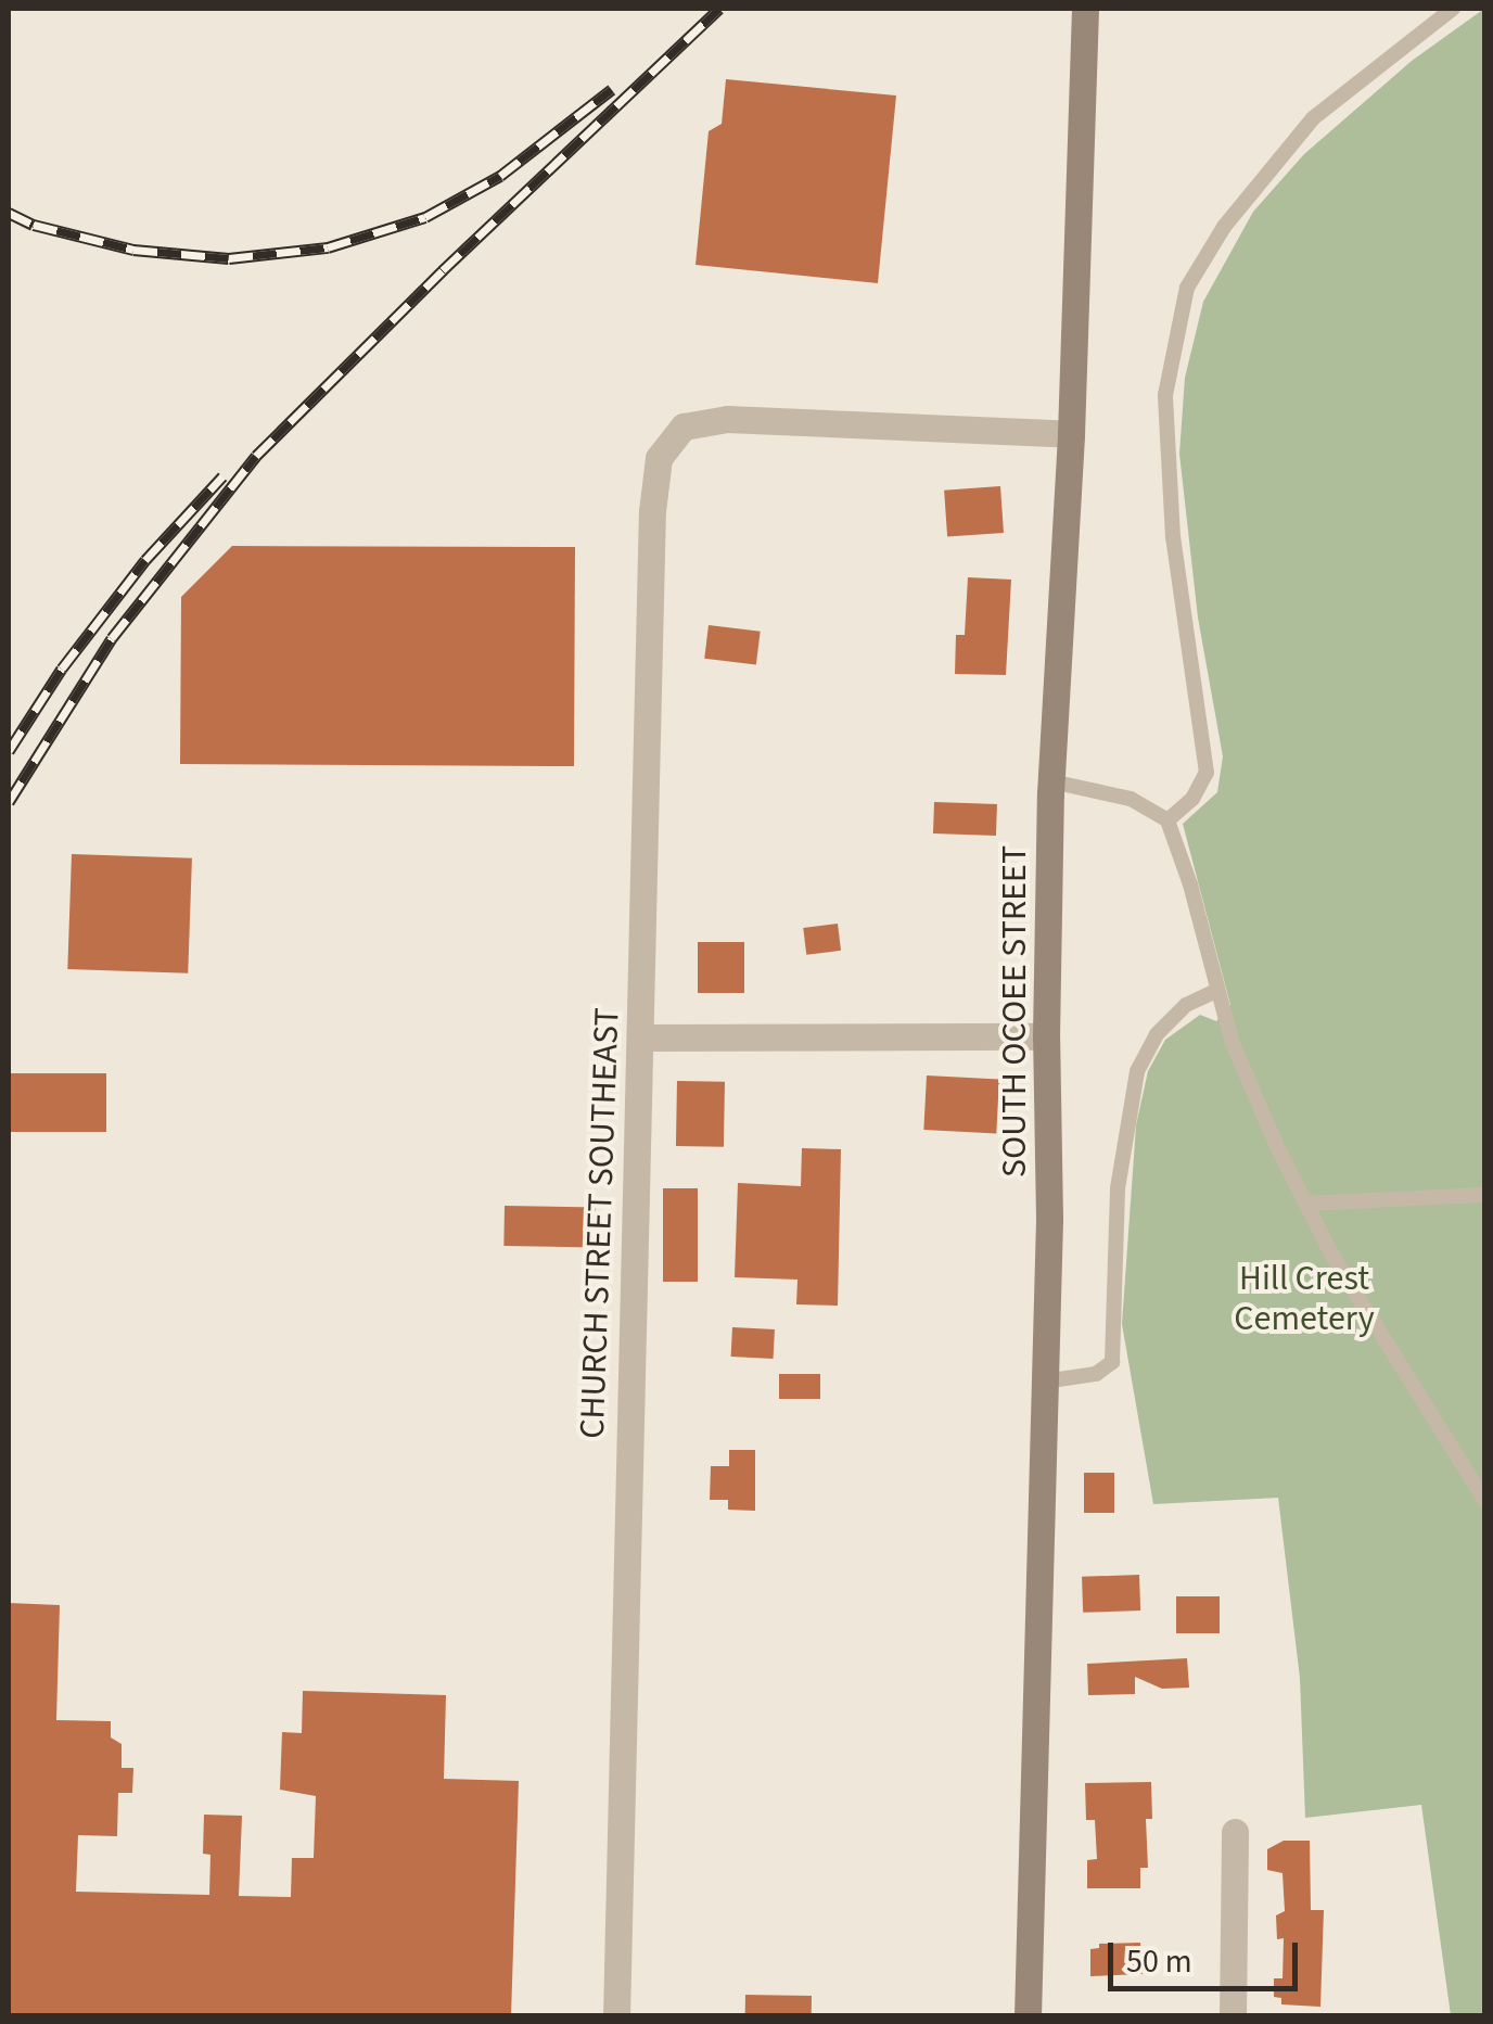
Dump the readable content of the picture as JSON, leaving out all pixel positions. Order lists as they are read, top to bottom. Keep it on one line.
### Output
{"streets":{"street":["SOUTH OCOEE STREET","CHURCH STREET SOUTHEAST"]},"crossings":[["SOUTH OCOEE STREET","CHURCH STREET SOUTHEAST"]],"parks":["Hill Crest Cemetery"],"scale_bar":"50 m"}
